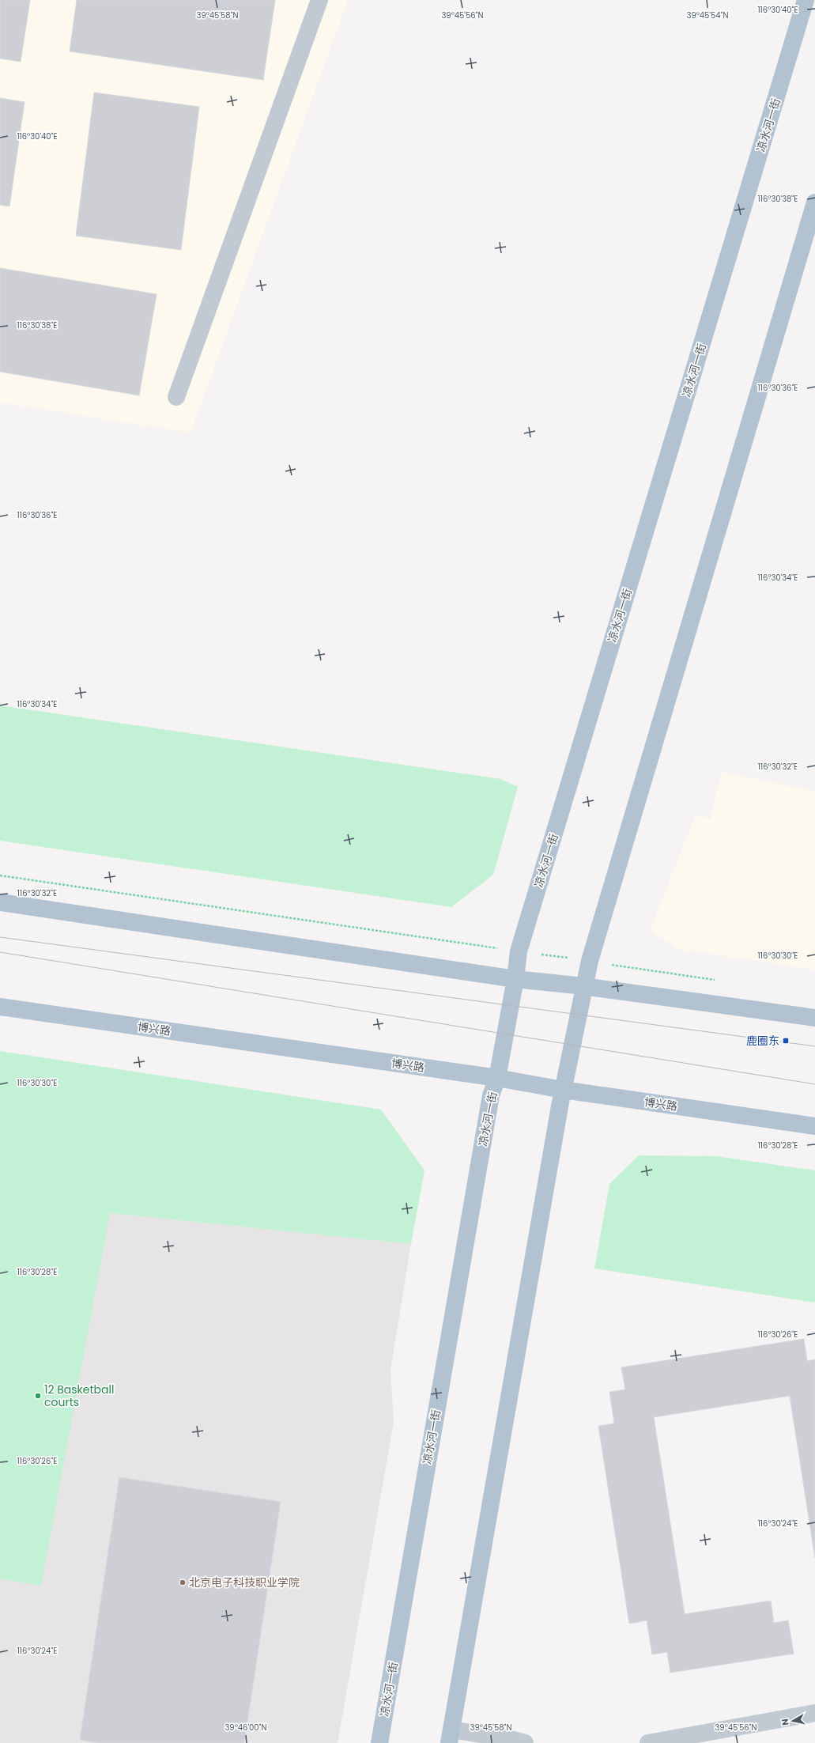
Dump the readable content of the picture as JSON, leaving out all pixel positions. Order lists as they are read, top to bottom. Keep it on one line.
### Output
{"streets":{"main road":["凉水河一街","博兴路"]},"crossings":[["凉水河一街","博兴路"]],"places":{"transit":["鹿圈东"],"other":["12 Basketball courts","北京电子科技职业学院"]},"north":"left","coordinates":["116°30'40\"E","39°45'58\"N","39°45'56\"N","39°45'54\"N","116°30'38\"E","116°30'36\"E","116°30'34\"E","116°30'32\"E","116°30'30\"E","116°30'28\"E","116°30'26\"E","116°30'24\"E","39°46'00\"N"]}
